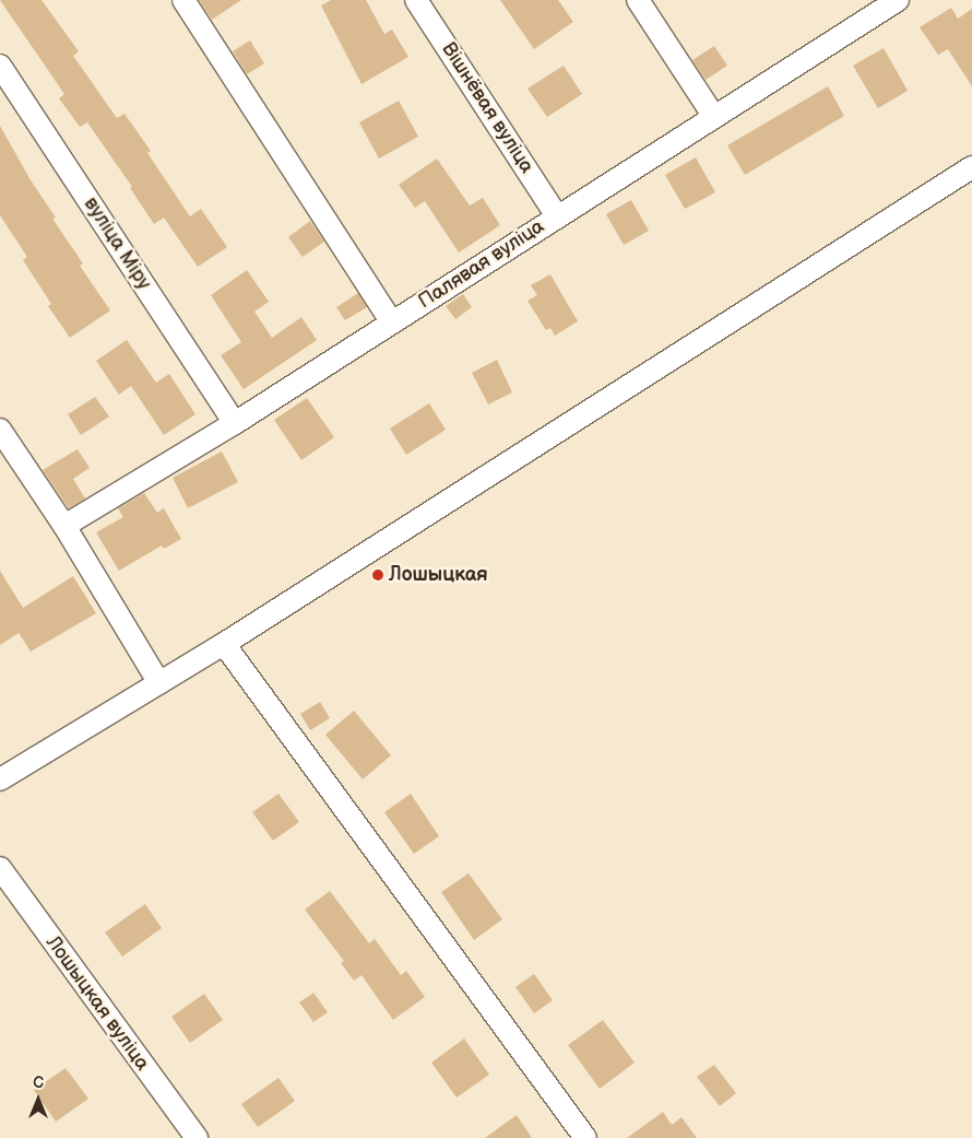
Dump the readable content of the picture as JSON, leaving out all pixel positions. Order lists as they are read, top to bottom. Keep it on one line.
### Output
{"streets":{"street":["Вішнёвая вуліца","вуліца Міру","Палявая вуліца","Лошыцкая вуліца"]},"crossings":[["Вішнёвая вуліца","Палявая вуліца"],["вуліца Міру","Палявая вуліца"]],"places":["Лошыцкая"],"north":"top"}
